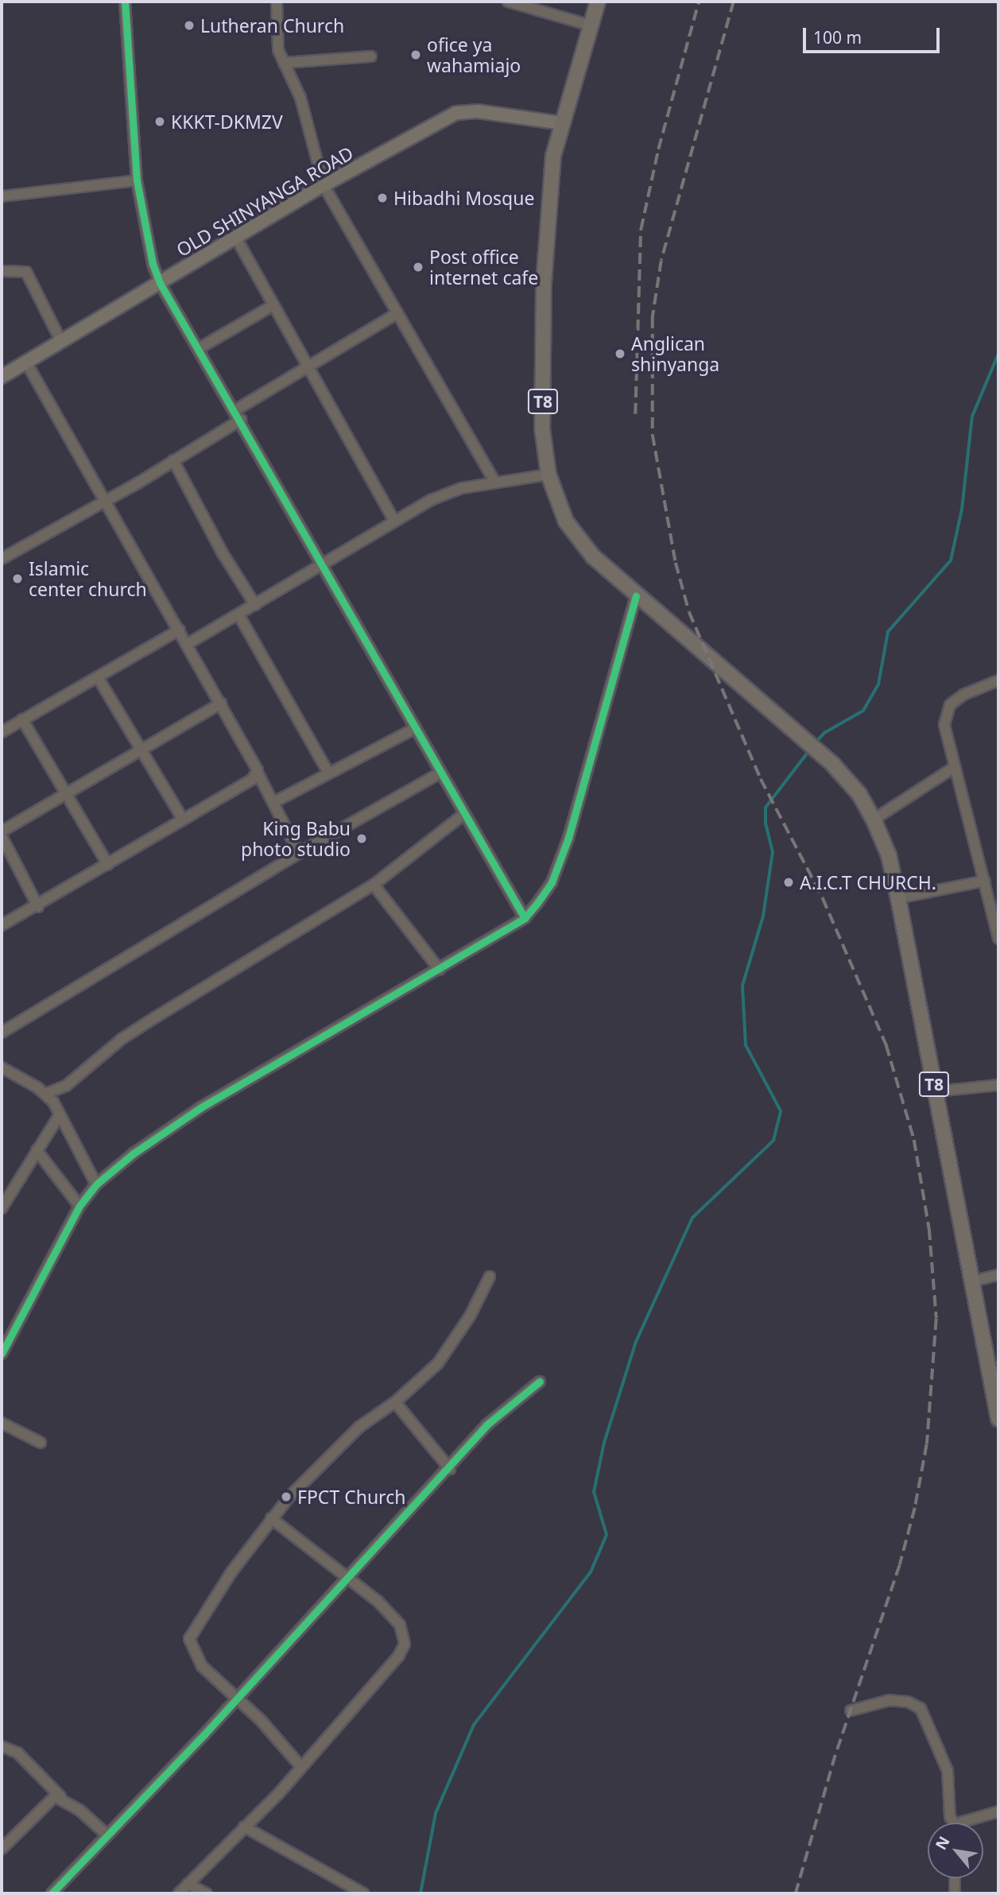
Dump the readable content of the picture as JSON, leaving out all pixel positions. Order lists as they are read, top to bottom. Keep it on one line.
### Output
{"streets":{"highway":["T8"],"main road":["OLD SHINYANGA ROAD"]},"crossings":[["OLD SHINYANGA ROAD","T8"]],"places":["Lutheran Church","ofice ya wahamiajo","KKKT-DKMZV","Hibadhi Mosque","Post office internet cafe","Anglican shinyanga","Islamic center church","King Babu photo studio","A.I.C.T CHURCH.","FPCT Church"],"scale_bar":"100 m","north":"top left"}
